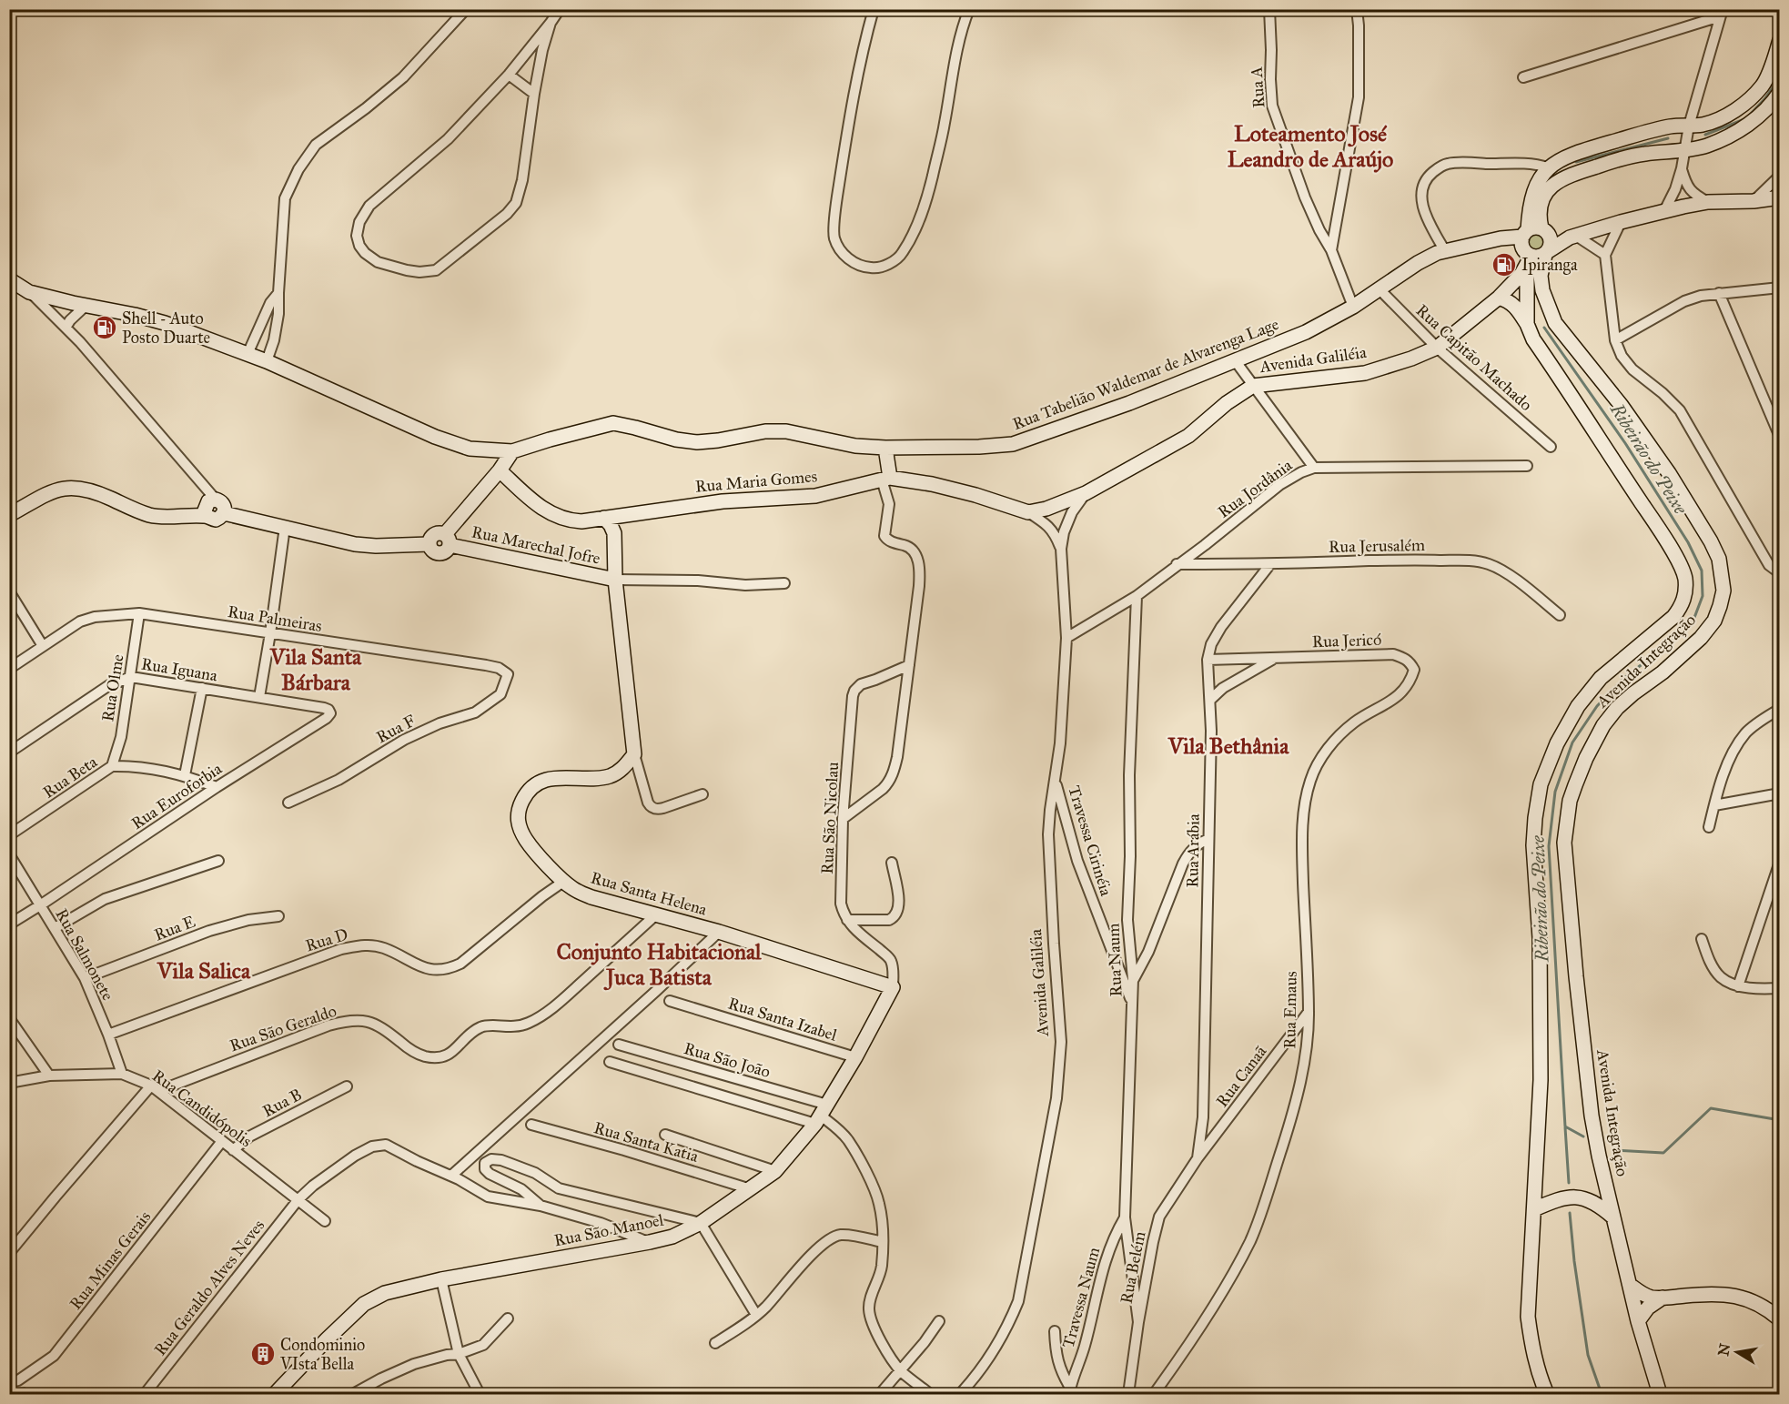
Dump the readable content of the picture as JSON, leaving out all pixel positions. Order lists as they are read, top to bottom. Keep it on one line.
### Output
{"streets":{"street":["Rua A","Rua Capitão Machado","Avenida Galiléia","Rua Tabelião Waldemar de Alvarenga Lage","Rua Maria Gomes","Rua Jordânia","Rua Marechal Jofre","Rua Jerusalém","Rua Palmeiras","Rua Jericó","Avenida Integração","Rua Iguana","Rua Olme","Rua F","Rua Beta","Rua Euroforbia","Rua São Nicolau","Travessa Cirinéia","Rua Arábia","Rua Santa Helena","Rua E","Rua D","Rua Salmonete","Rua Naum","Rua Emaus","Rua Santa Izabel","Rua São Geraldo","Rua São João","Rua Canaã","Rua B","Rua Candidópolis","Rua Santa Katia","Rua São Manoel","Rua Minas Gerais","Rua Belém","Rua Geraldo Alves Neves","Travessa Naum"]},"crossings":[["Rua A","Rua Tabelião Waldemar de Alvarenga Lage"],["Rua Capitão Machado","Avenida Galiléia"],["Rua Capitão Machado","Rua Tabelião Waldemar de Alvarenga Lage"],["Avenida Galiléia","Rua Maria Gomes"],["Avenida Galiléia","Rua Jordânia"],["Avenida Galiléia","Avenida Integração"],["Avenida Galiléia","Travessa Cirinéia"],["Rua Jordânia","Rua Jerusalém"],["Rua Jordânia","Rua Naum"],["Rua Jerusalém","Rua Arábia"],["Rua Palmeiras","Rua Olme"],["Rua Palmeiras","Rua F"],["Rua Jericó","Rua Arábia"],["Rua Jericó","Rua Emaus"],["Rua Iguana","Rua Olme"],["Rua Iguana","Rua Euroforbia"],["Rua Olme","Rua Beta"],["Rua Beta","Rua Euroforbia"],["Rua Euroforbia","Rua Salmonete"],["Travessa Cirinéia","Rua Naum"],["Rua Arábia","Rua Canaã"],["Rua Arábia","Rua Belém"],["Rua Santa Helena","Rua D"],["Rua Santa Helena","Rua São Geraldo"],["Rua Santa Helena","Rua São Manoel"],["Rua E","Rua Salmonete"],["Rua D","Rua Salmonete"],["Rua Salmonete","Rua Candidópolis"],["Rua Naum","Rua Belém"],["Rua Naum","Travessa Naum"],["Rua Emaus","Rua Canaã"],["Rua Santa Izabel","Rua São Manoel"],["Rua São Geraldo","Rua Candidópolis"],["Rua São João","Rua São Manoel"],["Rua Canaã","Rua Belém"],["Rua B","Rua Candidópolis"],["Rua Candidópolis","Rua Minas Gerais"],["Rua Candidópolis","Rua Geraldo Alves Neves"],["Rua Santa Katia","Rua São Manoel"],["Rua São Manoel","Rua Geraldo Alves Neves"]],"districts":["Loteamento José Leandro de Araújo","Vila Santa Bárbara","Vila Bethânia","Conjunto Habitacional Juca Batista","Vila Salica"],"water":["Ribeirão do Peixe"],"places":{"fuel station":["Ipiranga","Shell - Auto Posto Duarte"],"building":["Condominio VIsta Bella"]},"north":"left"}
